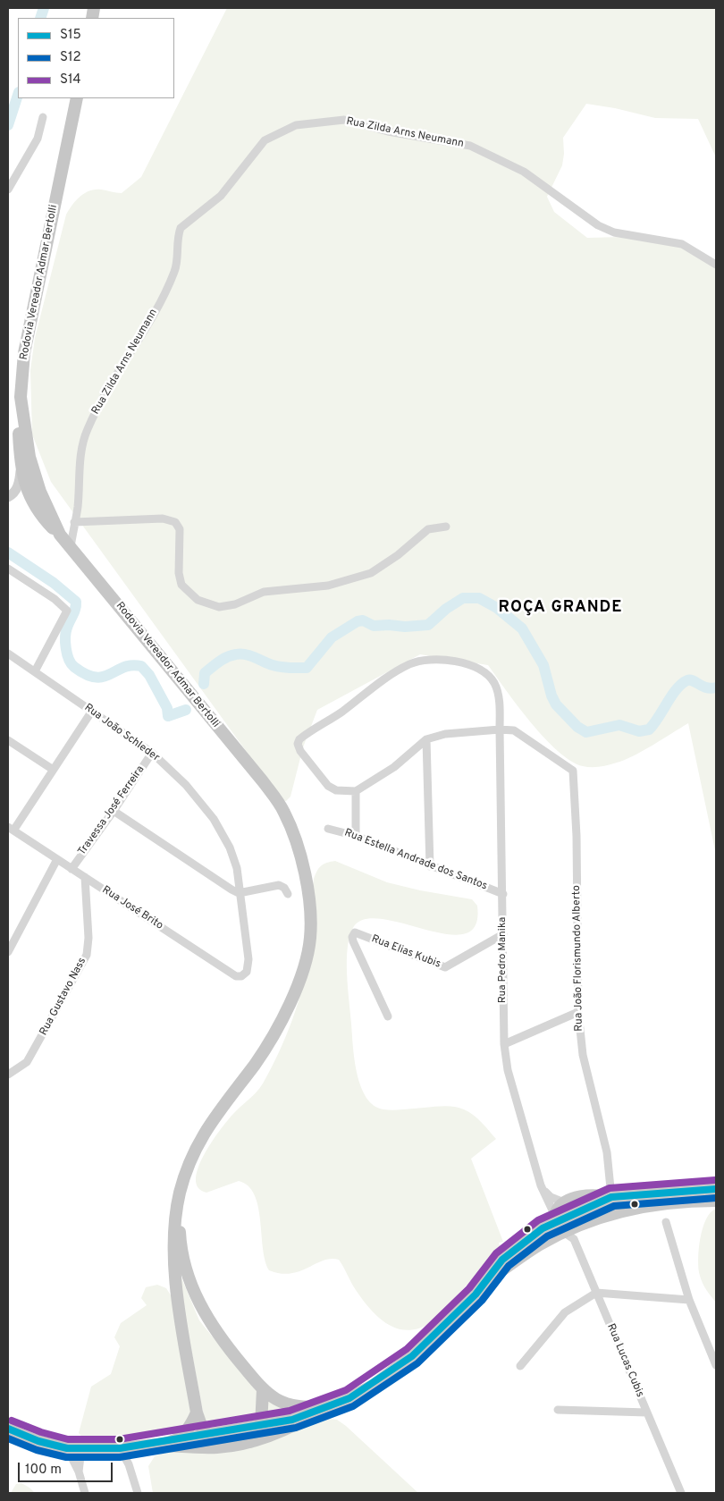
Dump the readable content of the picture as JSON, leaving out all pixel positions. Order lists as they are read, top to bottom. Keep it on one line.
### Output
{"streets":{"highway":["Rodovia Vereador Admar Bertolli"],"street":["Rua Zilda Arns Neumann","Rua João Schleder","Travessa José Ferreira","Rua Estella Andrade dos Santos","Rua José Brito","Rua Elias Kubis","Rua João Florismundo Alberto","Rua Pedro Manika","Rua Gustavo Nass","Rua Lucas Cubis"]},"crossings":[["Rua Zilda Arns Neumann","Rodovia Vereador Admar Bertolli"],["Rua João Schleder","Travessa José Ferreira"],["Rua João Schleder","Rua José Brito"],["Travessa José Ferreira","Rua José Brito"],["Rua Estella Andrade dos Santos","Rua Pedro Manika"],["Rua José Brito","Rua Gustavo Nass"],["Rua Elias Kubis","Rua Pedro Manika"],["Rua João Florismundo Alberto","Rua Pedro Manika"],["Rua Pedro Manika","Rua Lucas Cubis"]],"districts":["ROÇA GRANDE"],"lines":["transit line S14","transit line S15","transit line S12"],"legend":["S15","S12","S14"],"scale_bar":"100 m"}
